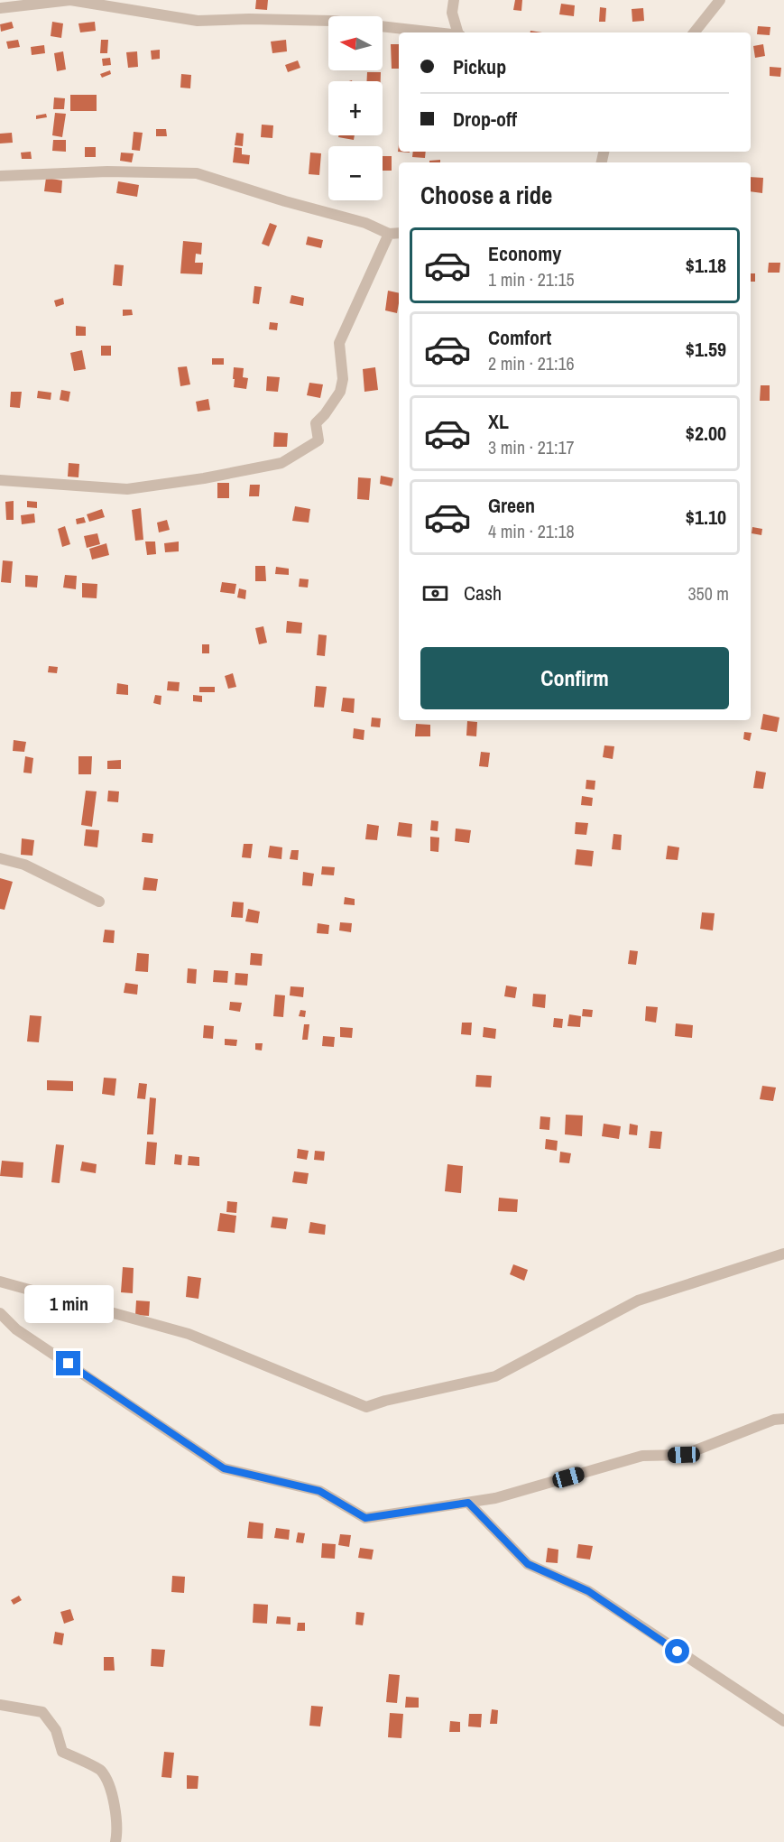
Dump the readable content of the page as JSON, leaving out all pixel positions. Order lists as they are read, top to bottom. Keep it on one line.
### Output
{"north":"left","page":{"map_buttons":["+","−"],"banner":["Pickup","Drop-off"],"heading":"Choose a ride","list":[{"name":"Economy","note":"1 min · 21:15","value":"$1.18"},{"name":"Comfort","note":"2 min · 21:16","value":"$1.59"},{"name":"XL","note":"3 min · 21:17","value":"$2.00"},{"name":"Green","note":"4 min · 21:18","value":"$1.10"}],"pay":["Cash","350 m"],"buttons":"Confirm","bubble":"1 min"}}
